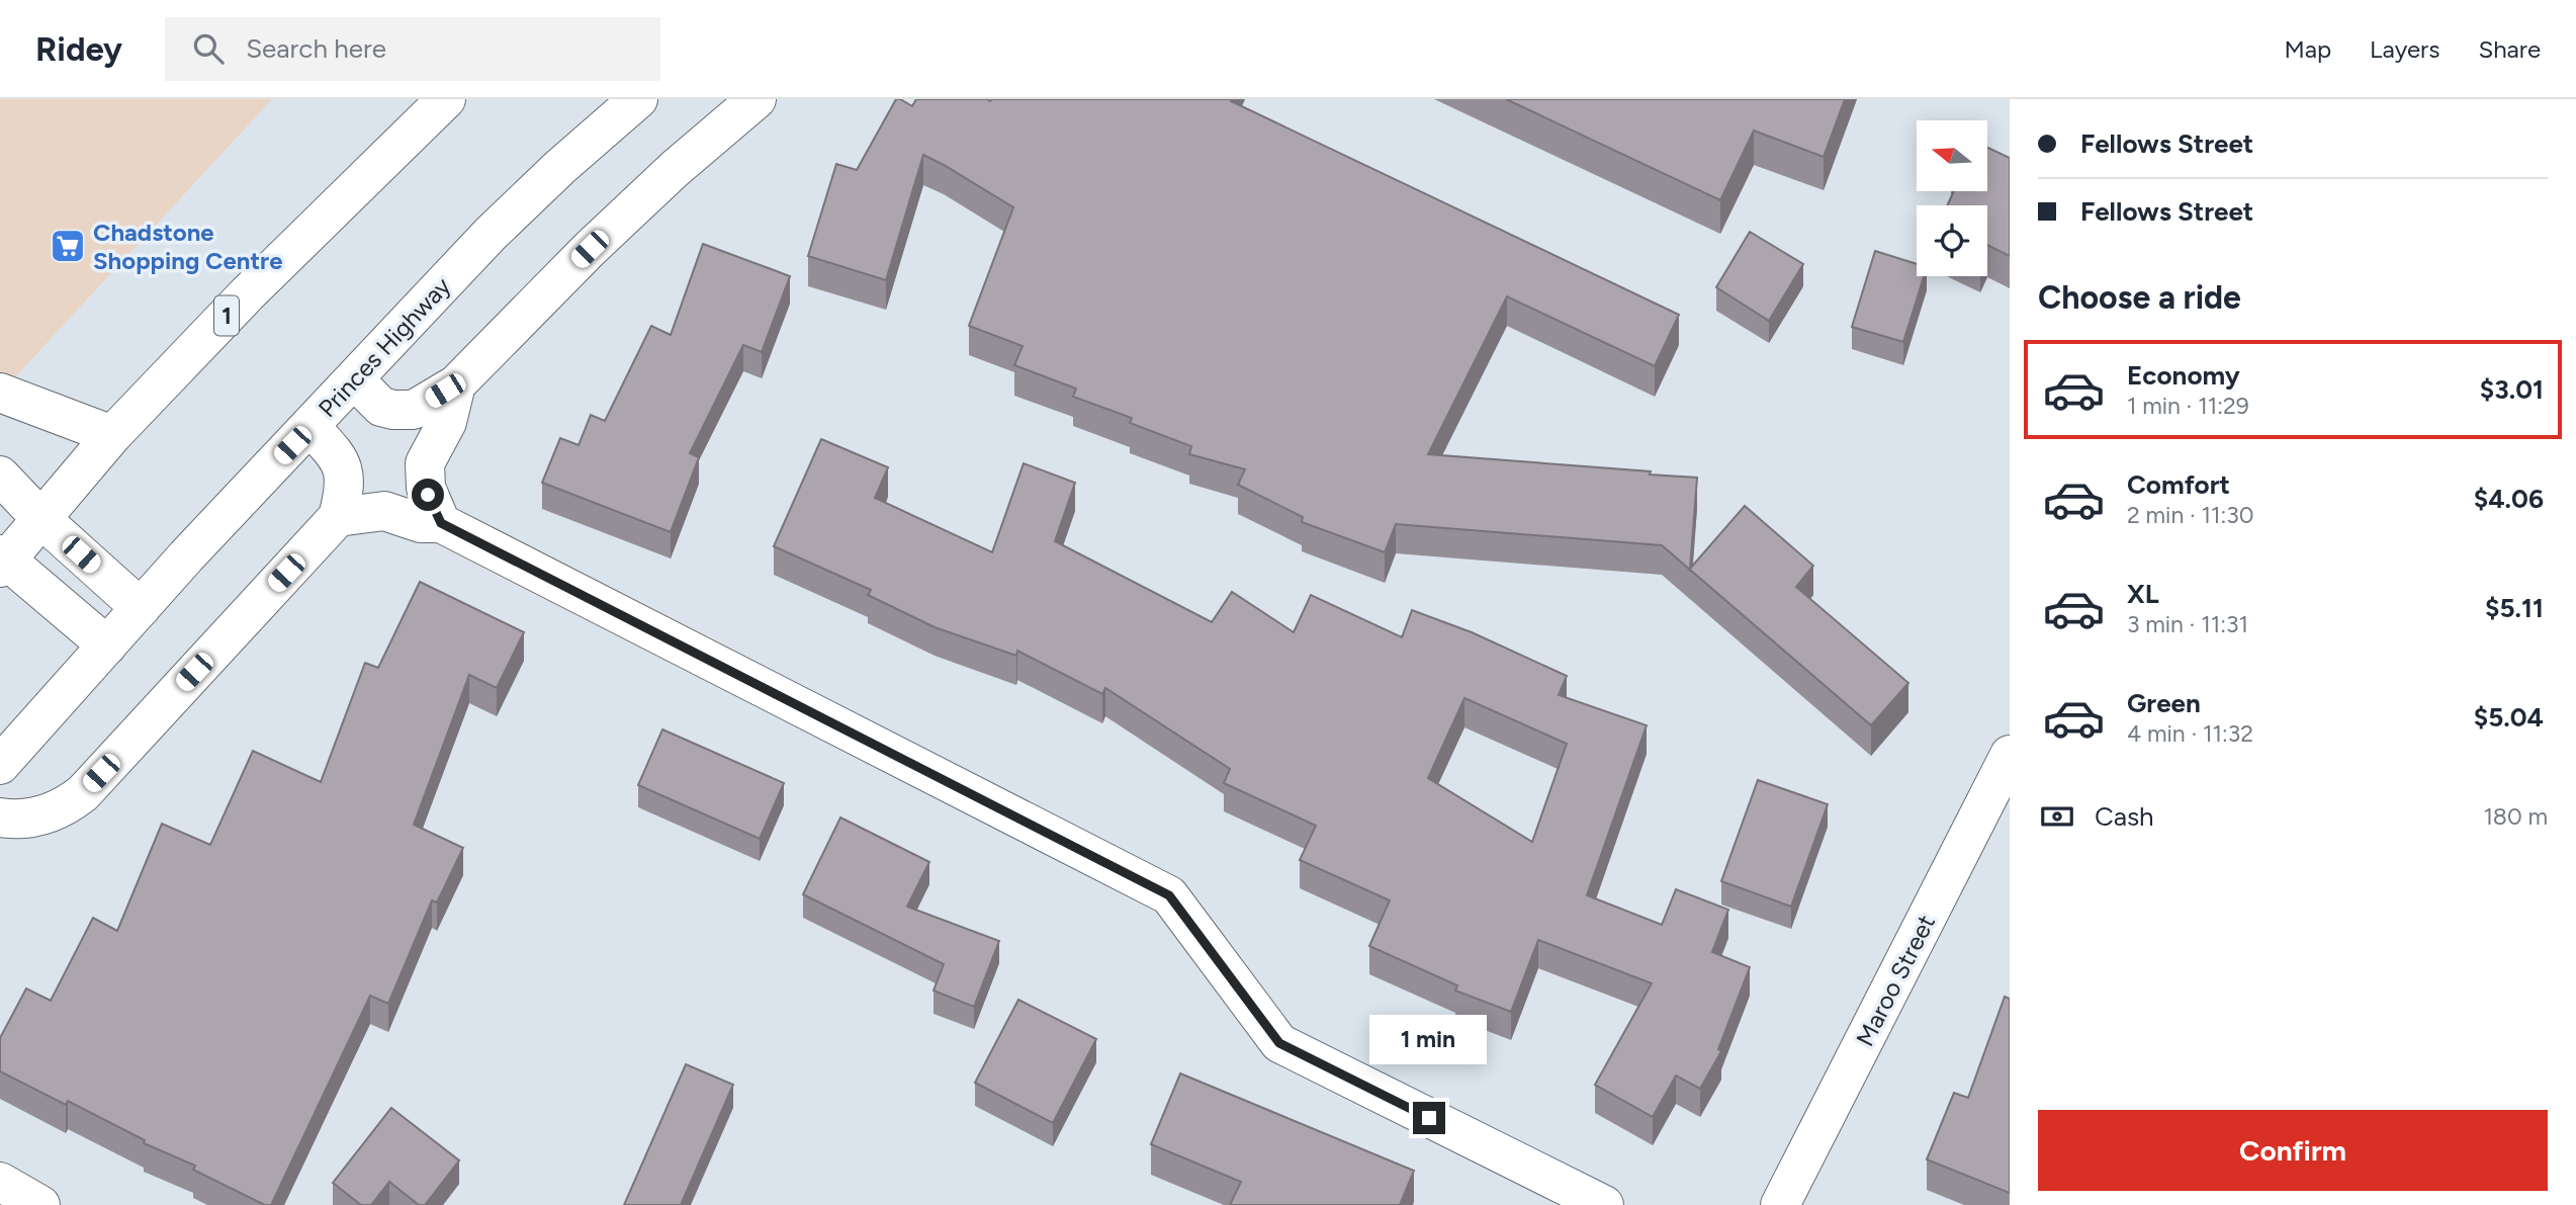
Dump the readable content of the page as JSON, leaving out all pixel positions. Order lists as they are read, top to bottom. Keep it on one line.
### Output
{"streets":{"main road":["1","Princes Highway","Maroo Street"]},"places":{"supermarket":["Chadstone Shopping Centre"]},"north":"left","page":{"header":"Ridey","search":"Search here","nav":["Map","Layers","Share"],"banner":["Fellows Street","Fellows Street"],"heading":"Choose a ride","list":[{"name":"Economy","note":"1 min · 11:29","value":"$3.01"},{"name":"Comfort","note":"2 min · 11:30","value":"$4.06"},{"name":"XL","note":"3 min · 11:31","value":"$5.11"},{"name":"Green","note":"4 min · 11:32","value":"$5.04"}],"pay":["Cash","180 m"],"bubble":"1 min","buttons":"Confirm"}}
